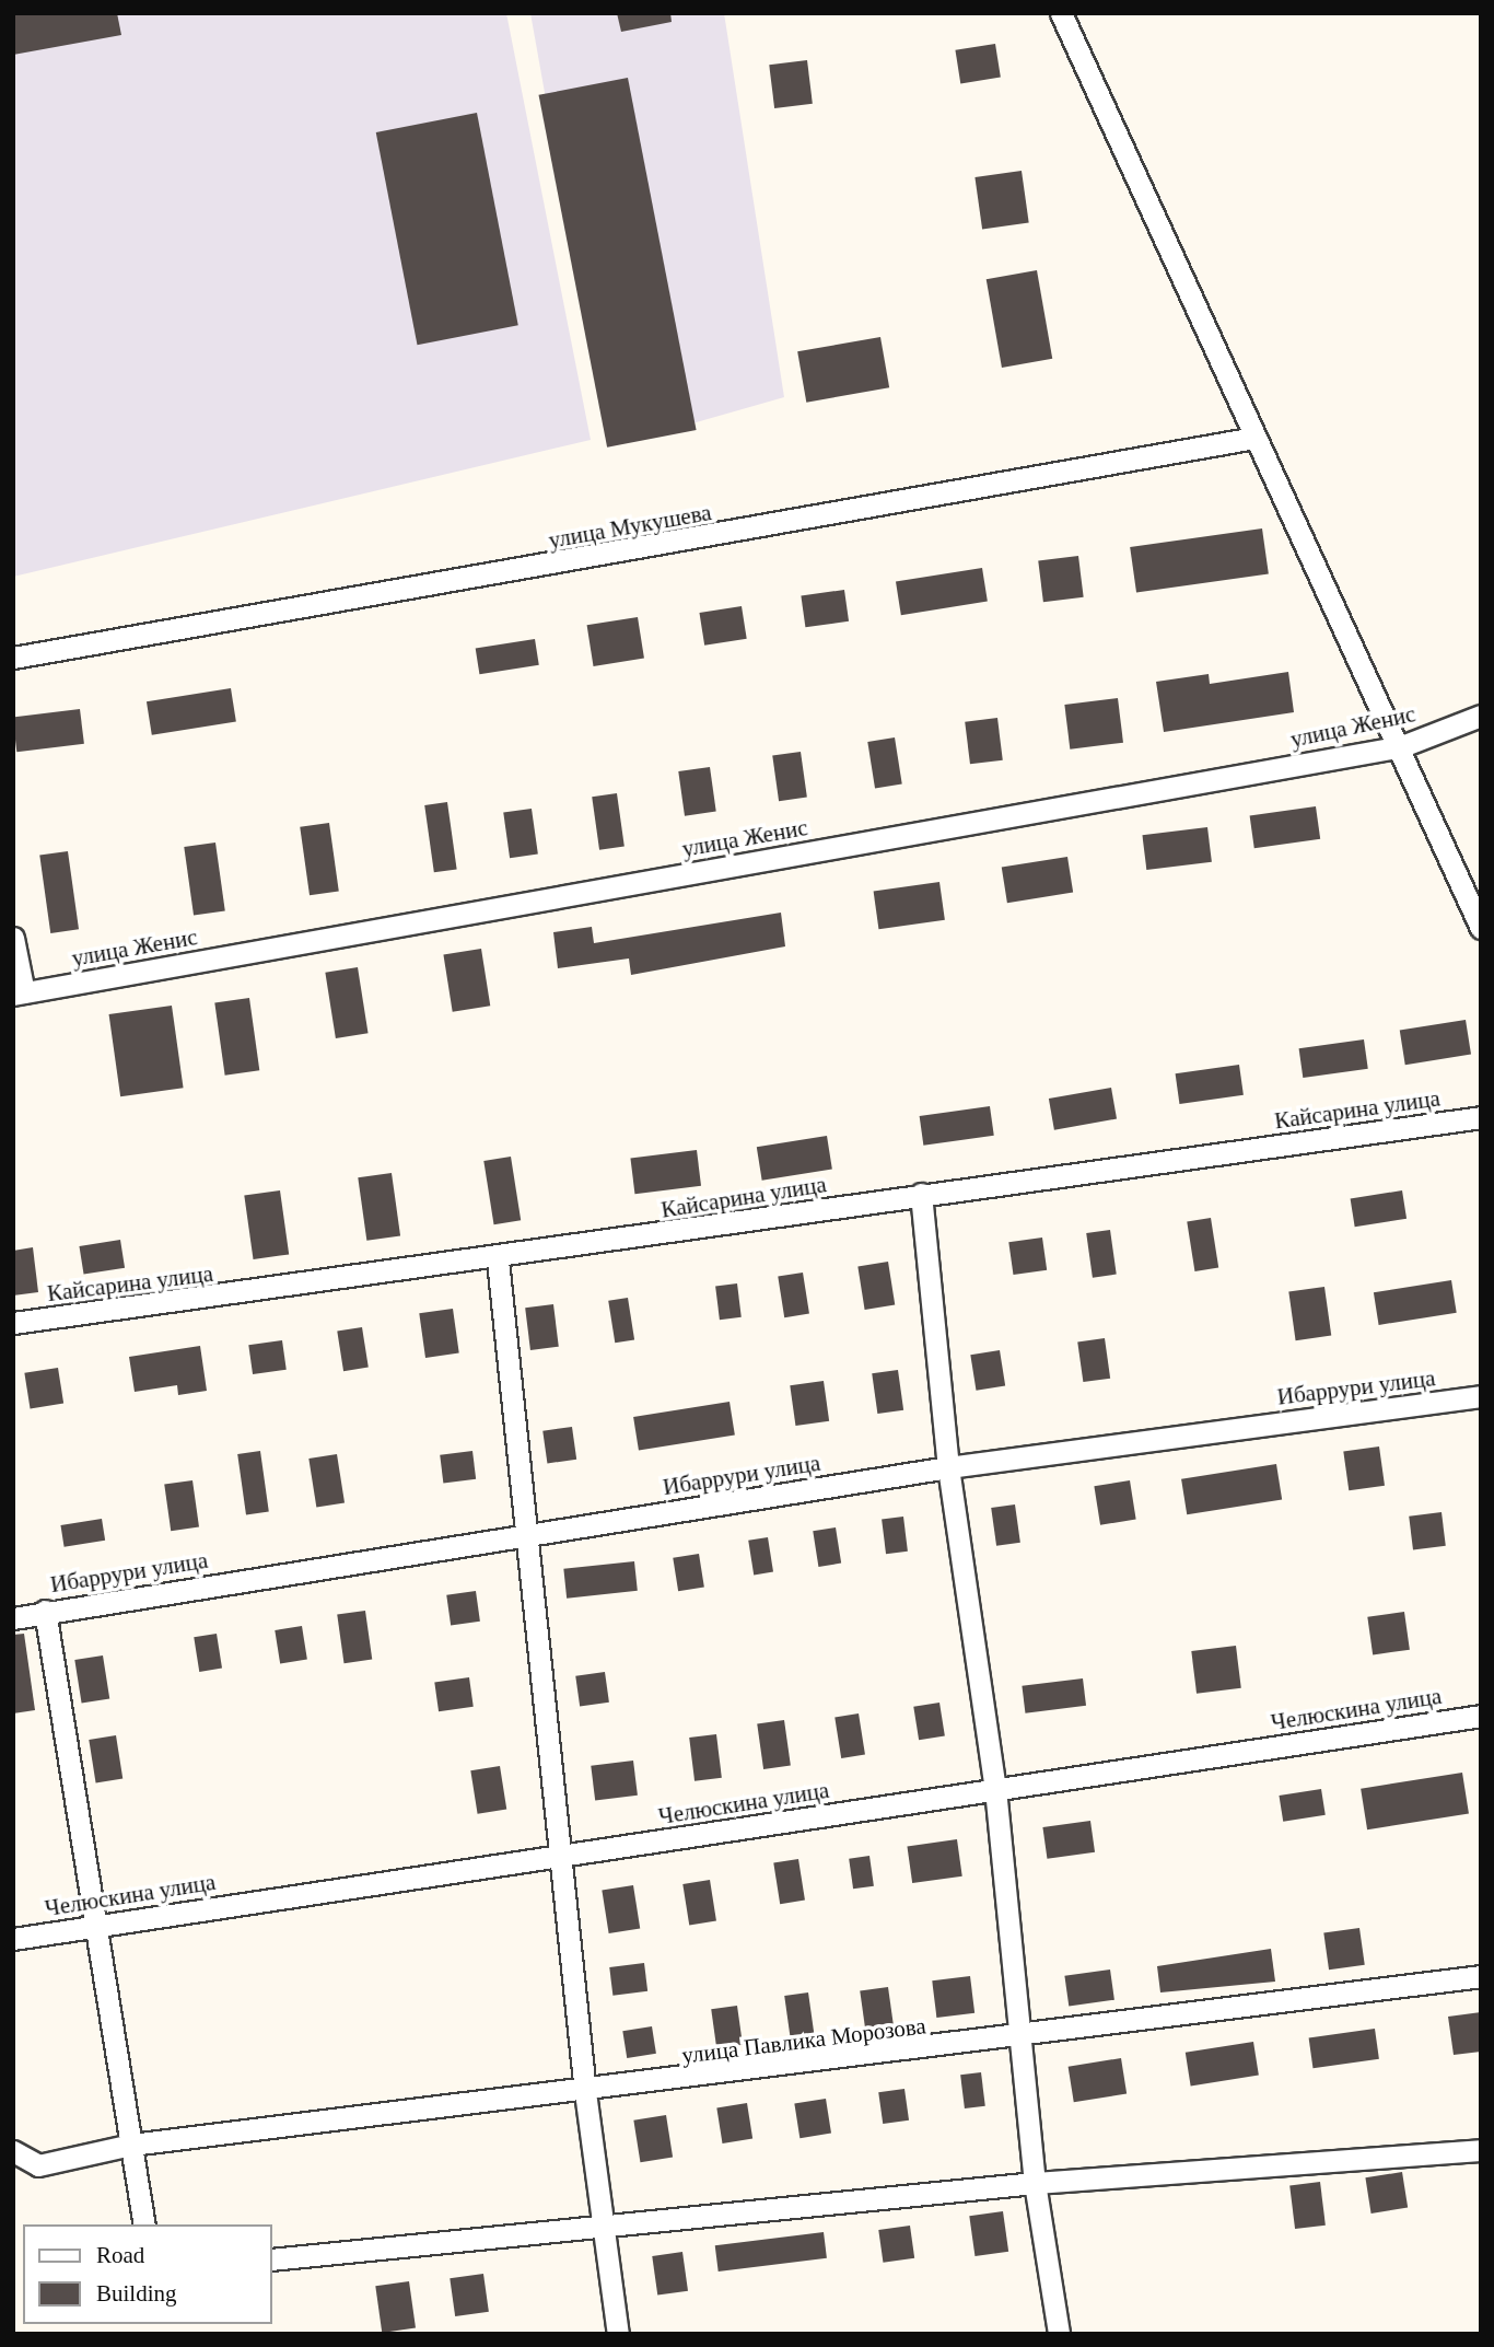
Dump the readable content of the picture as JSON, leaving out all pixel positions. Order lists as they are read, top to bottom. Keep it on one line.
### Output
{"streets":{"street":["улица Мукушева","улица Женис","Кайсарина улица","Ибаррури улица","Челюскина улица","улица Павлика Морозова"]},"legend":["Road","Building"]}
